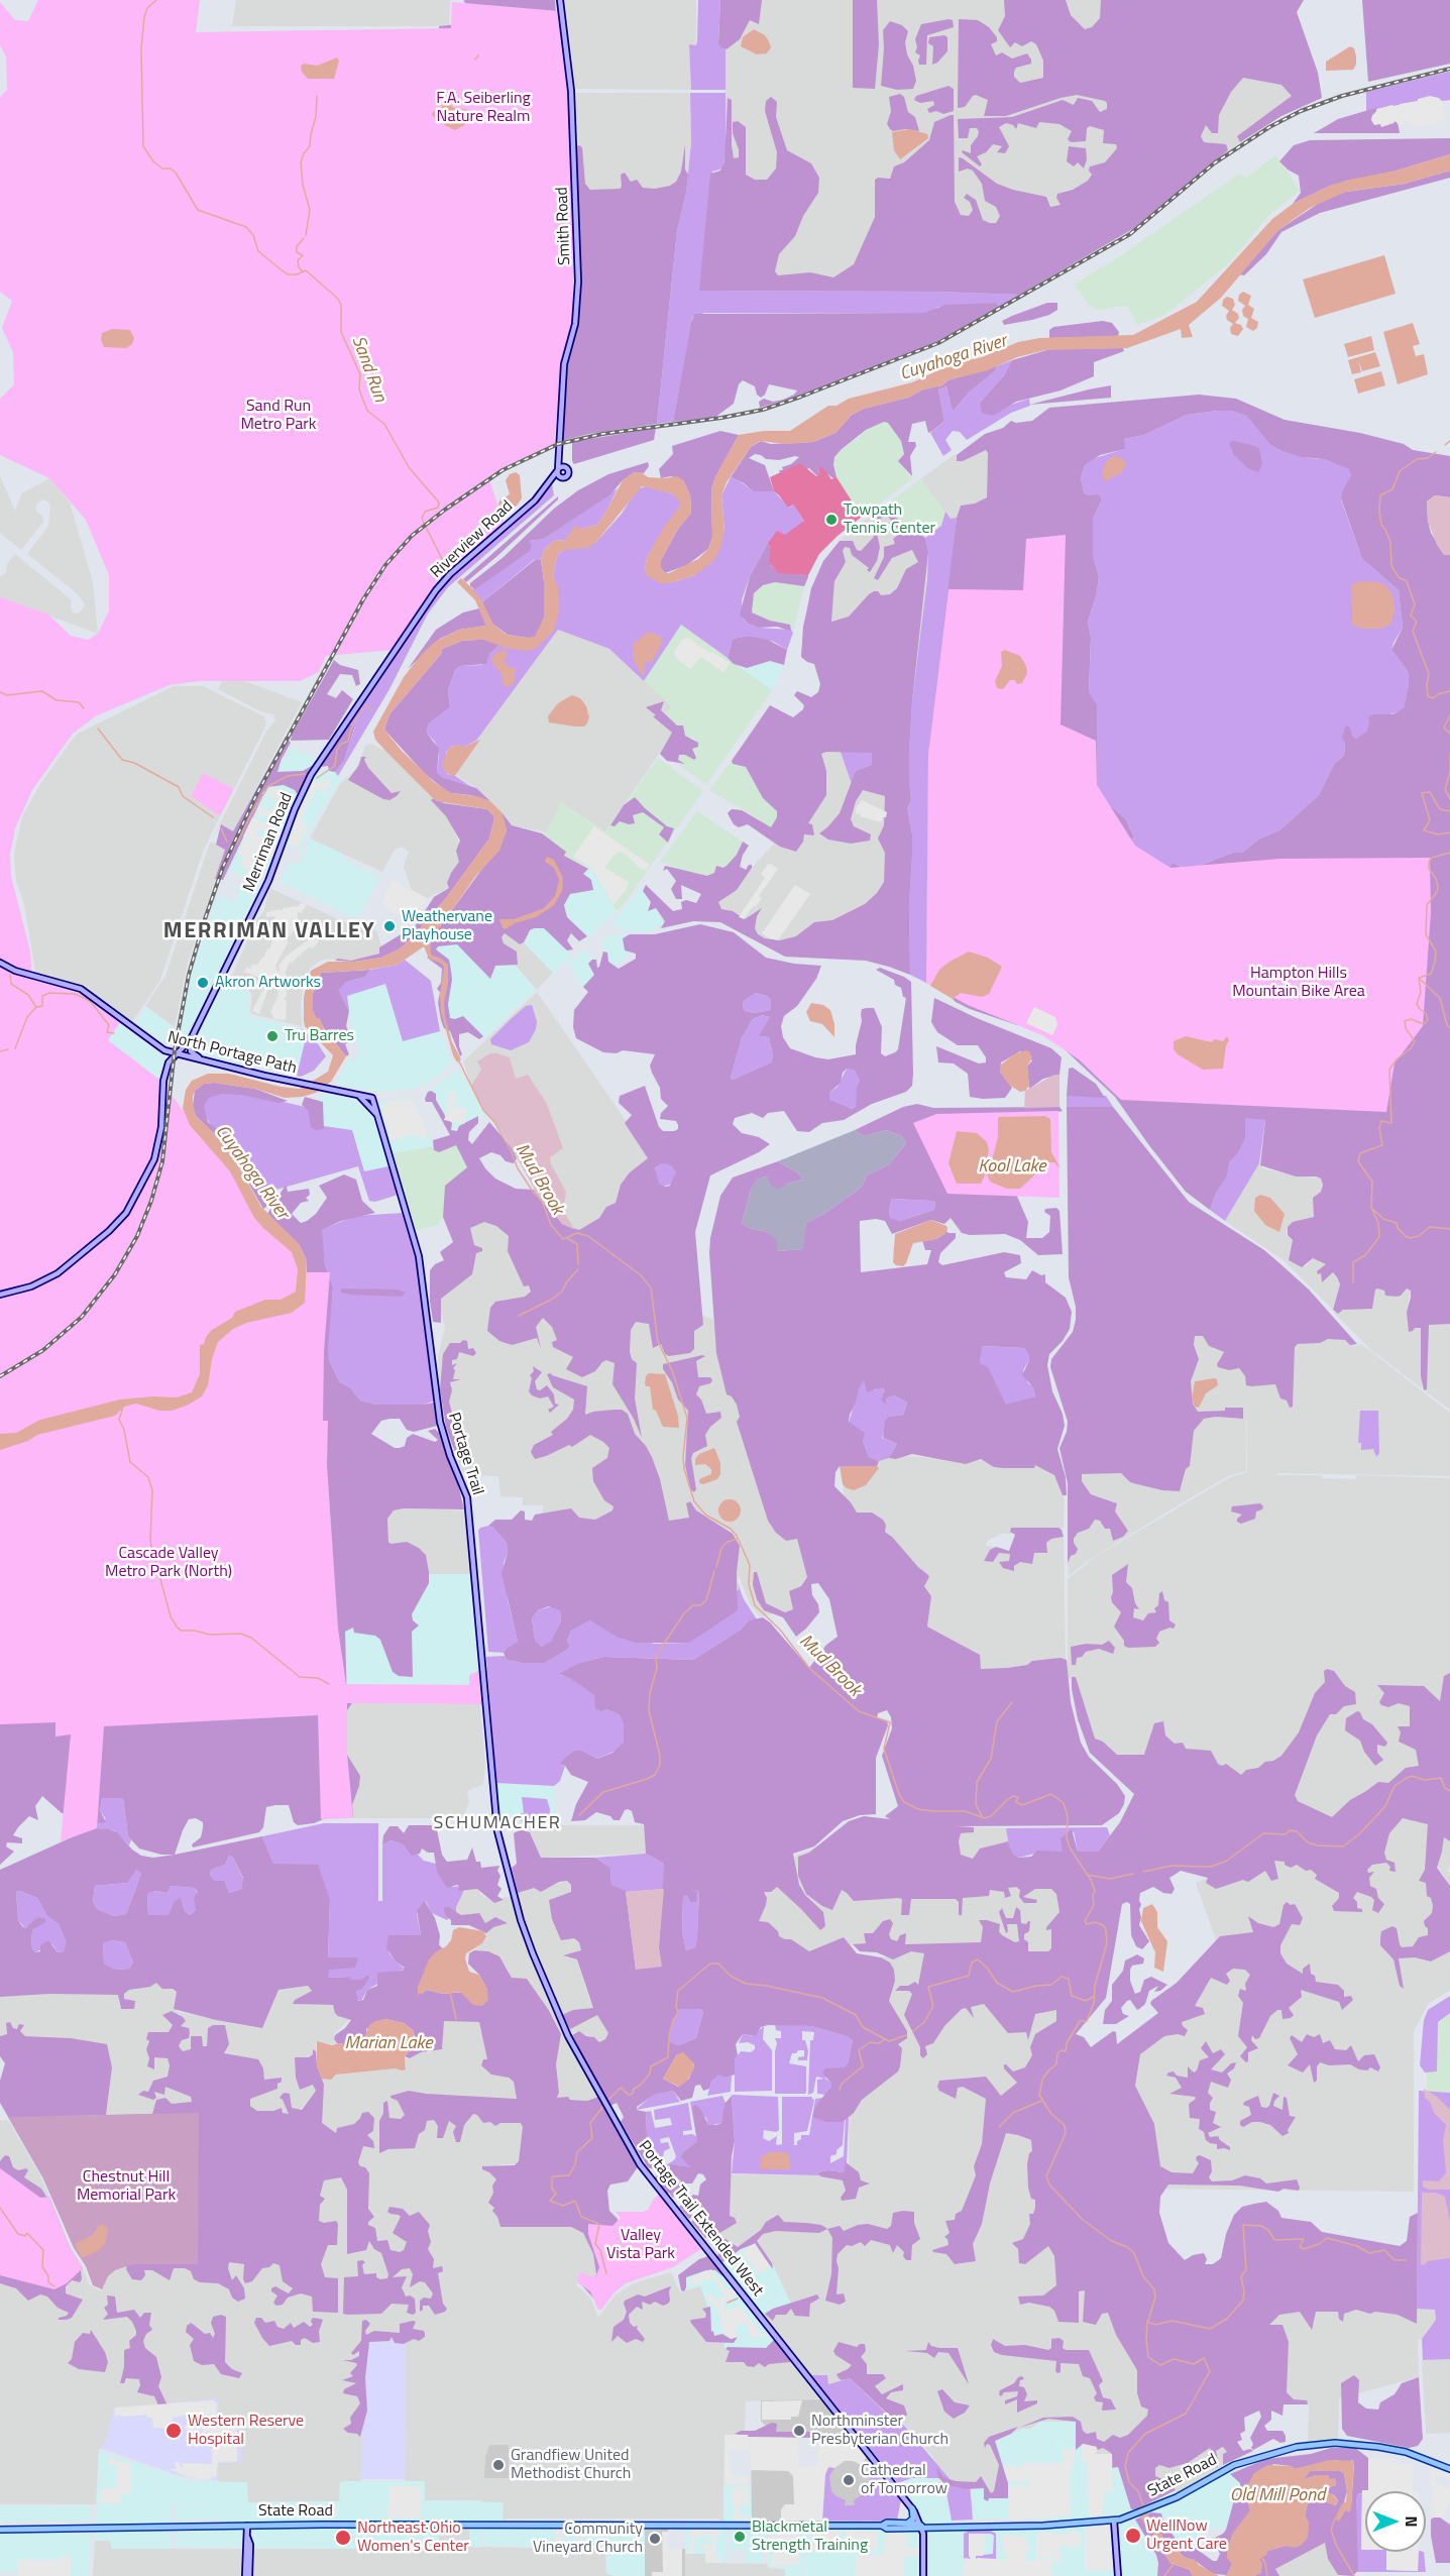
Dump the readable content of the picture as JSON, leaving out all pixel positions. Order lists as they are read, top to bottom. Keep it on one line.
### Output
{"streets":{"main road":["Smith Road","Riverview Road","Merriman Road","North Portage Path","Portage Trail","Portage Trail Extended West","State Road"]},"crossings":[["Smith Road","Riverview Road"],["Riverview Road","Merriman Road"],["Merriman Road","North Portage Path"],["North Portage Path","Portage Trail"],["Portage Trail","Portage Trail Extended West"],["Portage Trail Extended West","State Road"]],"districts":["MERRIMAN VALLEY","SCHUMACHER"],"water":["Cuyahoga River","Sand Run","Kool Lake","Mud Brook","Marian Lake","Old Mill Pond"],"parks":["F.A. Seiberling Nature Realm","Sand Run Metro Park","Hampton Hills Mountain Bike Area","Cascade Valley Metro Park (North)","Chestnut Hill Memorial Park","Valley Vista Park"],"places":["Towpath Tennis Center","Weathervane Playhouse","Akron Artworks","Tru Barres","Western Reserve Hospital","Northminster Presbyterian Church","Grandfiew United Methodist Church","Cathedral of Tomorrow","WellNow Urgent Care","Blackmetal Strength Training","Northeast Ohio Women's Center","Community Vineyard Church"],"north":"right"}
